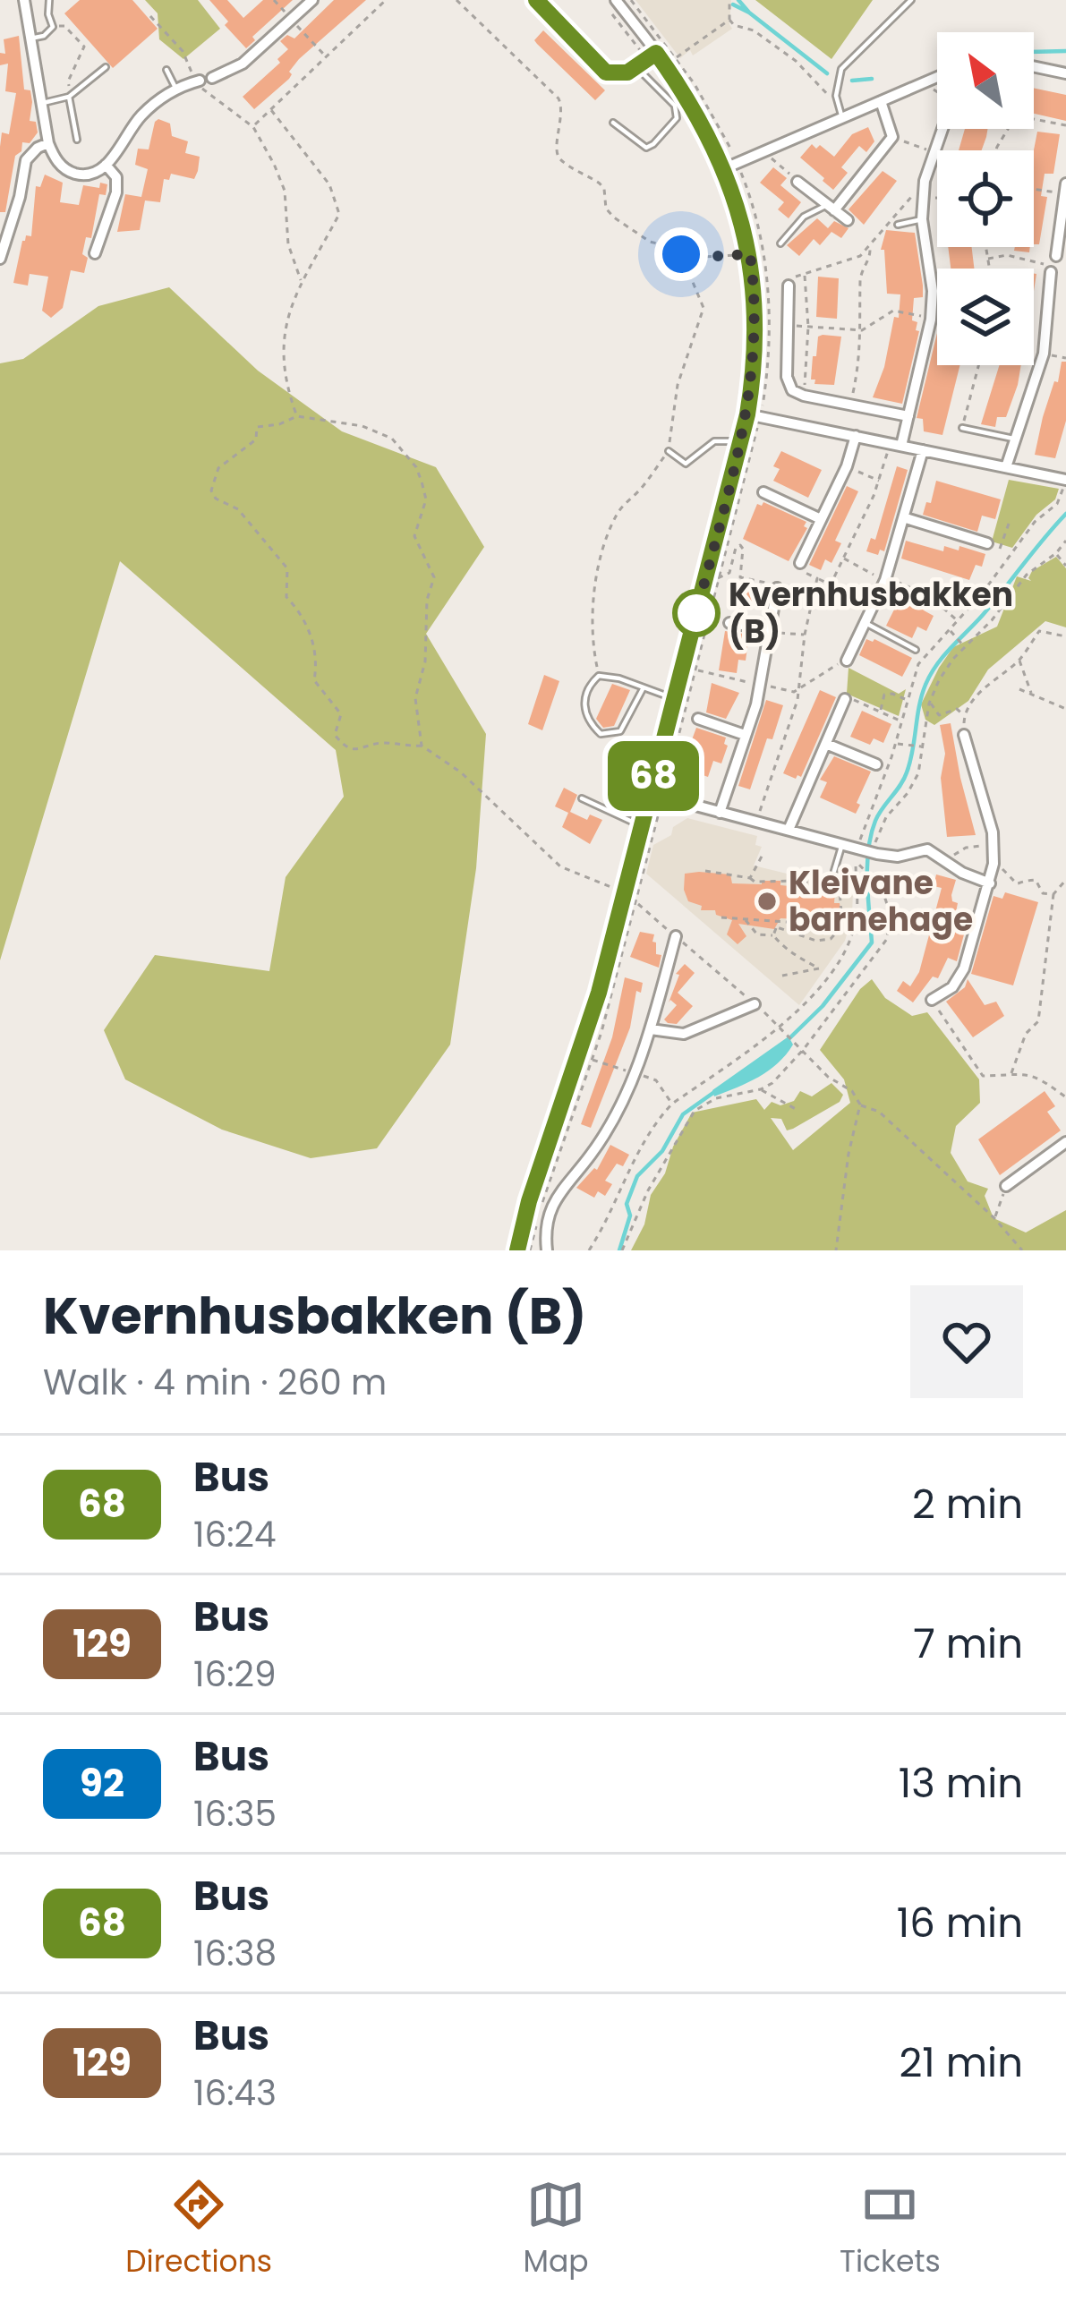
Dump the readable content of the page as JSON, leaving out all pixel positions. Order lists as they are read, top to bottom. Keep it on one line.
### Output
{"places":["Kvernhusbakken (B)","Kleivane barnehage"],"lines":["bus line 68"],"north":"top left","page":{"on_map":"68","heading":["Kvernhusbakken (B)","Walk · 4 min · 260 m"],"list":[{"mark":"68","name":"Bus","note":"16:24","value":"2 min"},{"mark":"129","name":"Bus","note":"16:29","value":"7 min"},{"mark":"92","name":"Bus","note":"16:35","value":"13 min"},{"mark":"68","name":"Bus","note":"16:38","value":"16 min"},{"mark":"129","name":"Bus","note":"16:43","value":"21 min"}],"tabs":["Directions","Map","Tickets"]}}
